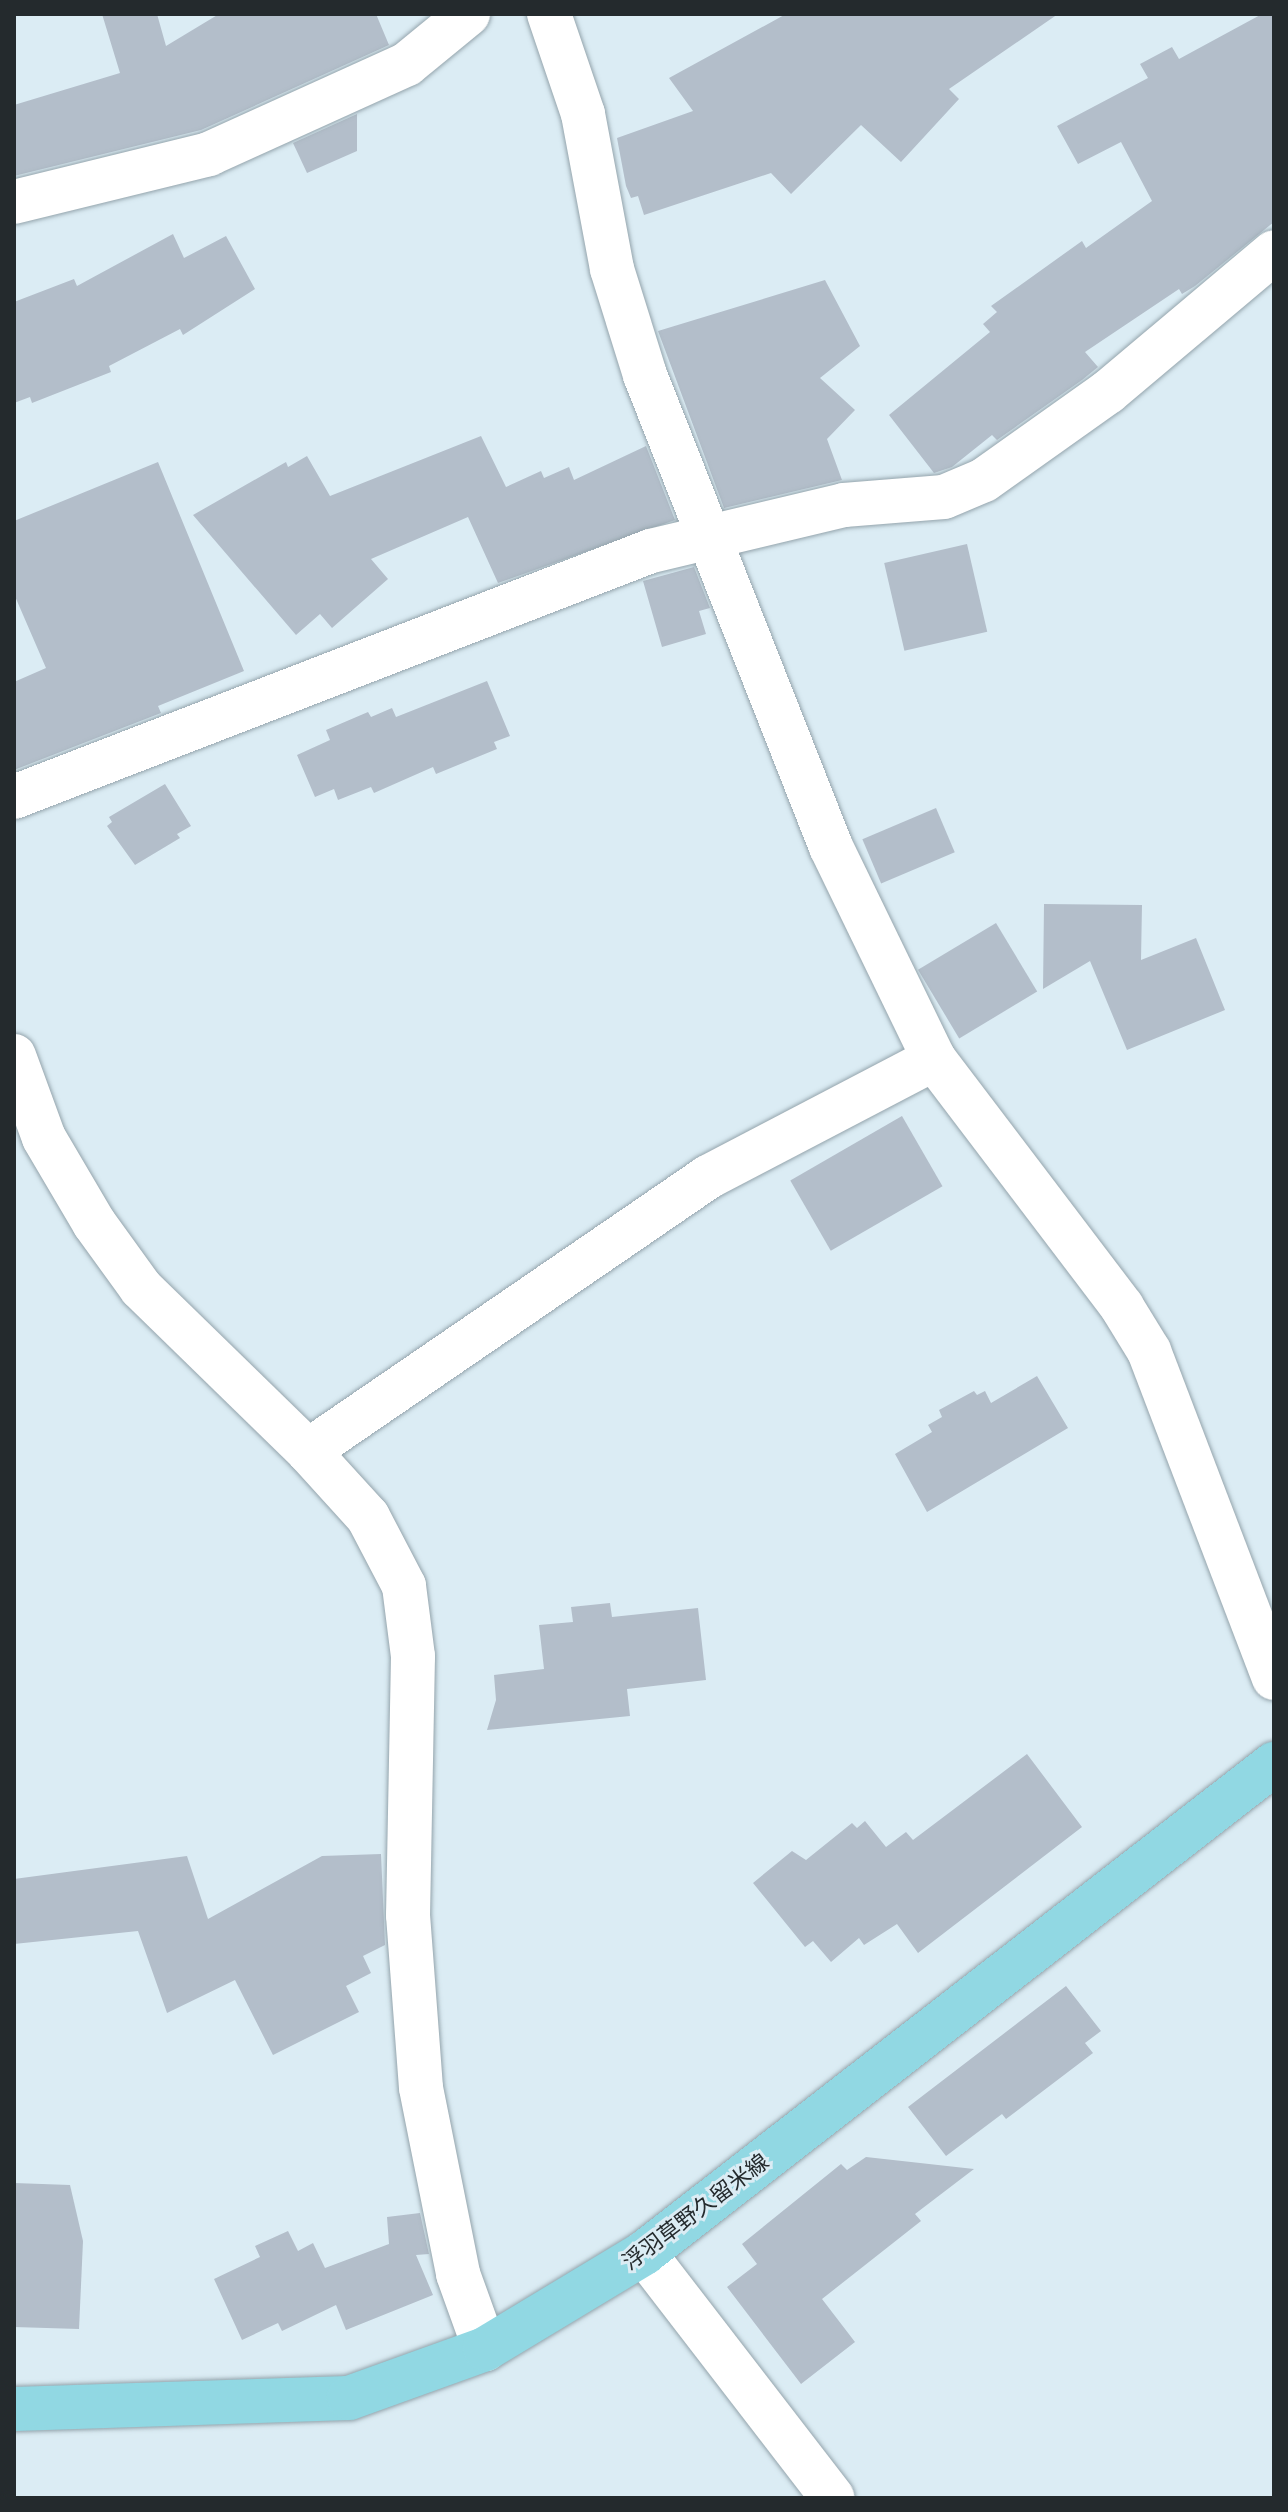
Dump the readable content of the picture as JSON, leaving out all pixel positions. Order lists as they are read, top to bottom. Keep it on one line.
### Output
{"streets":{"main road":["浮羽草野久留米線"]}}
